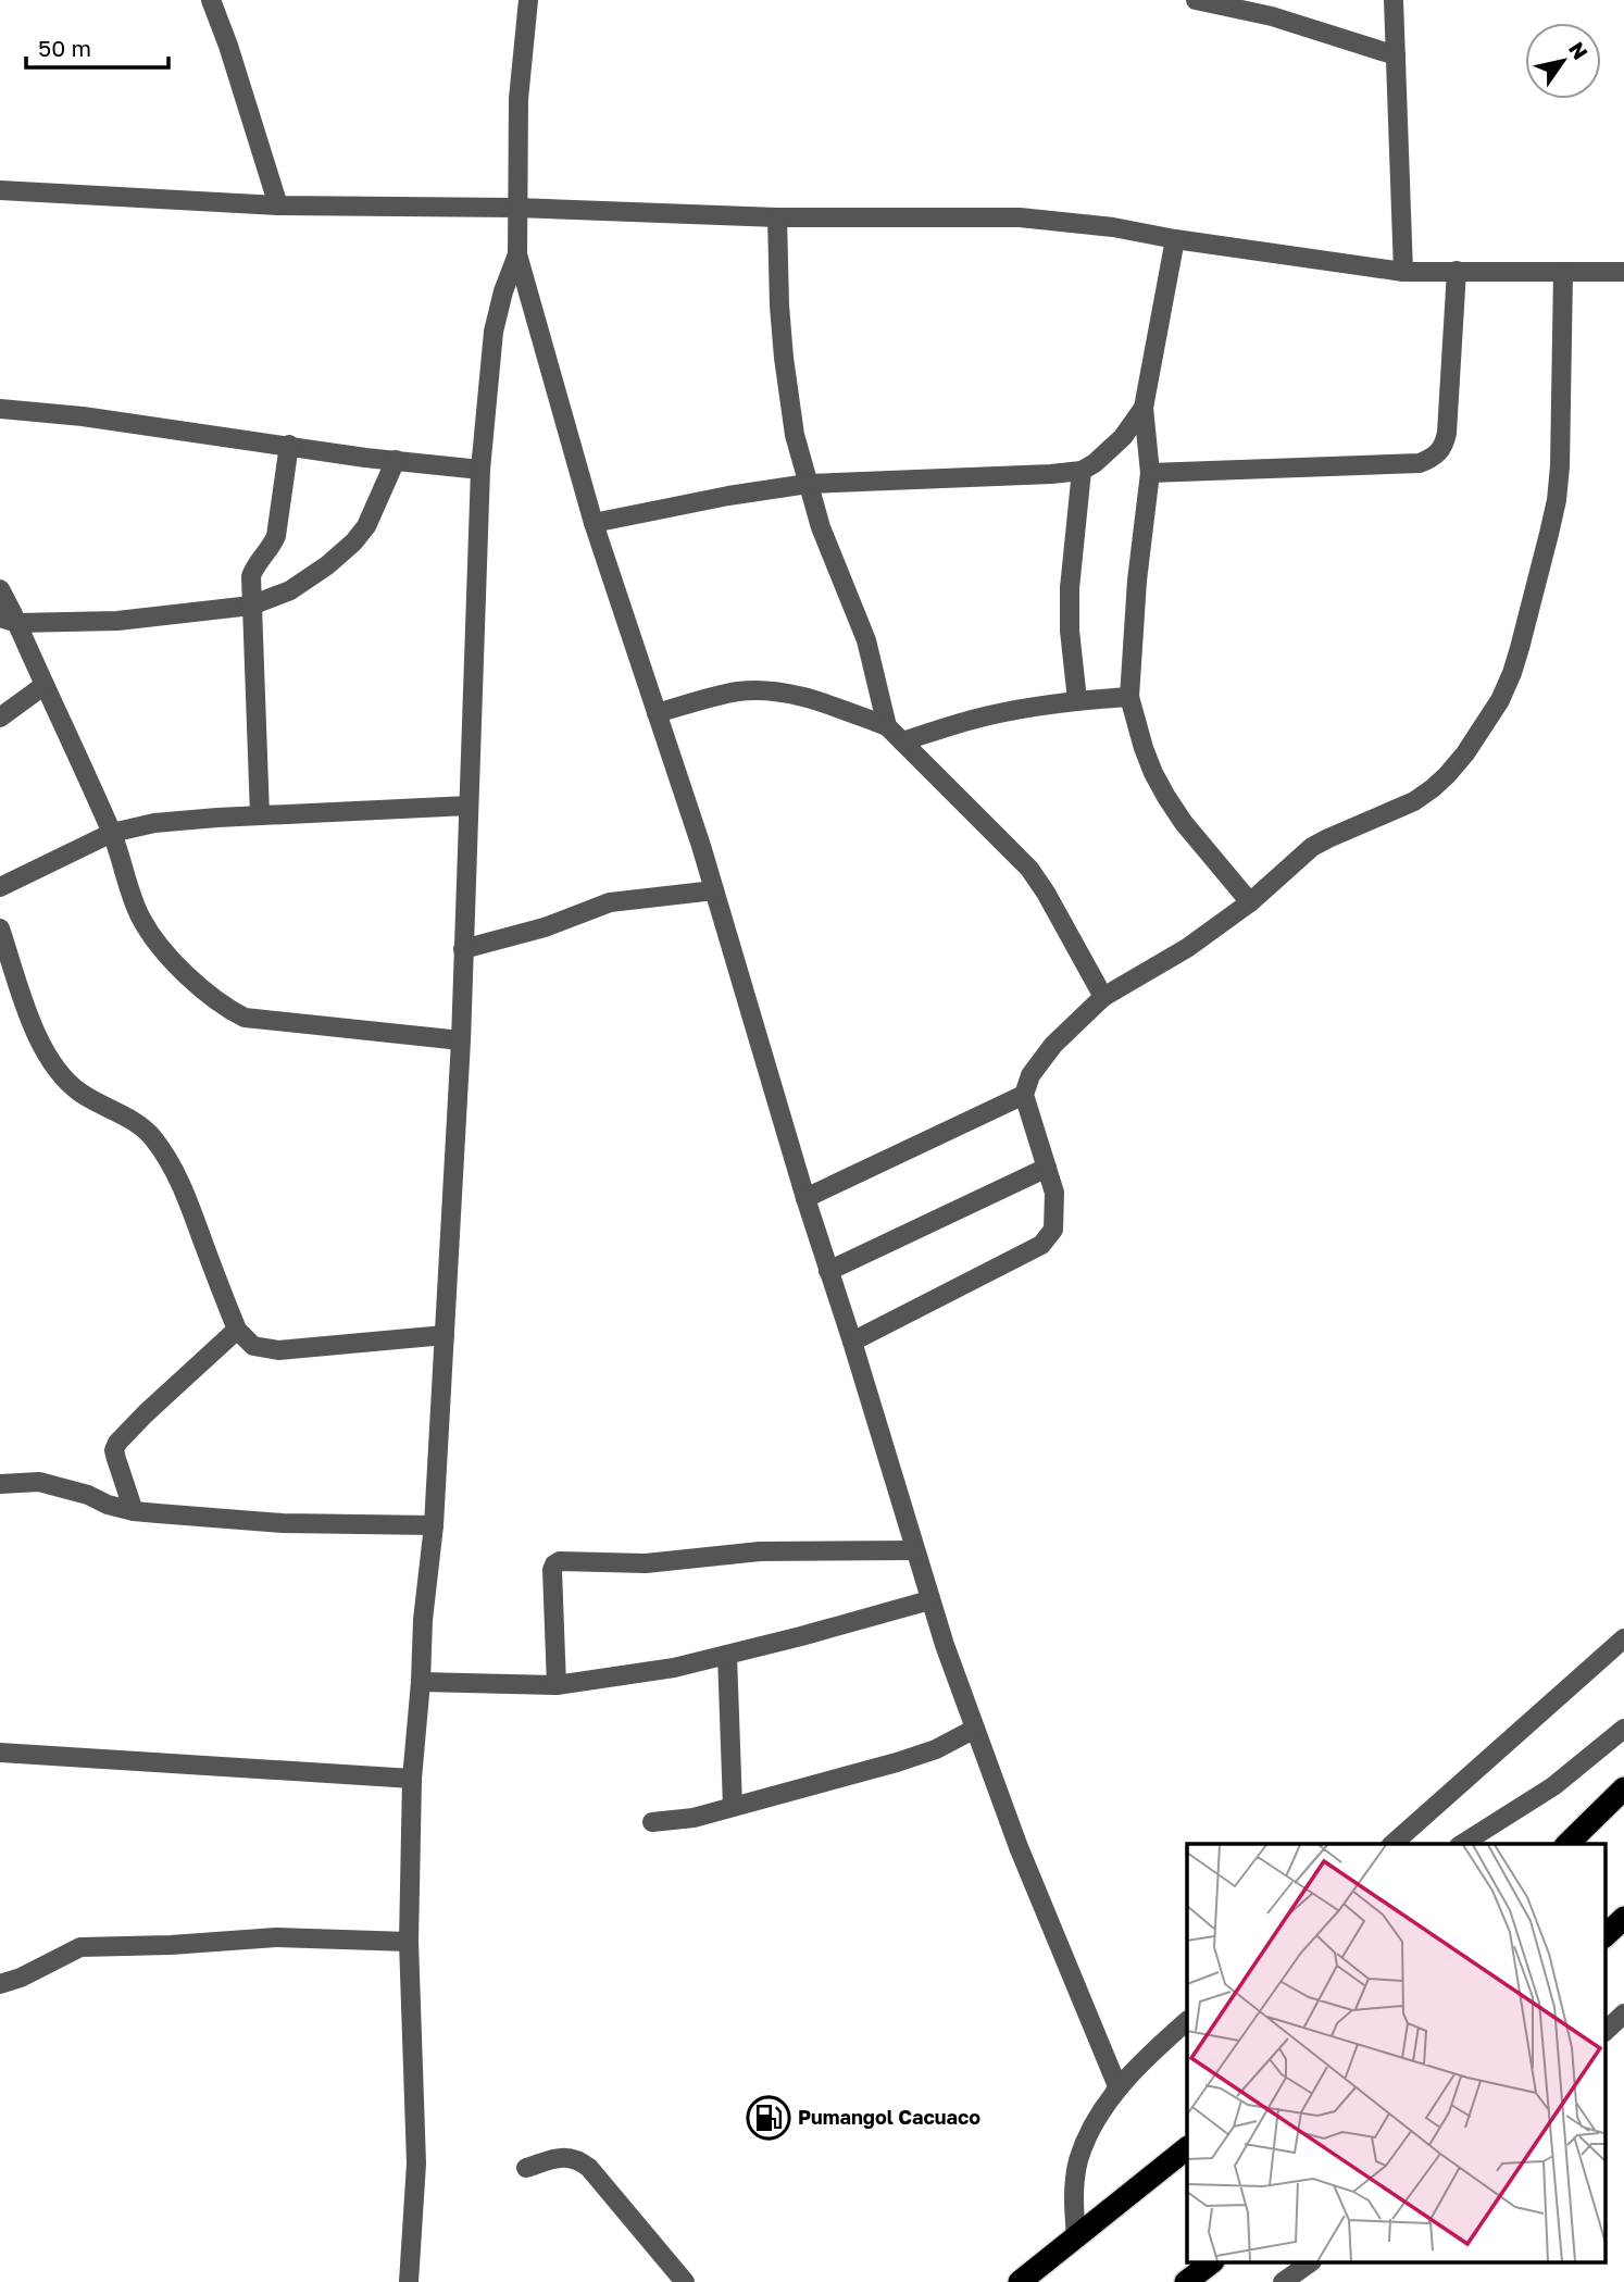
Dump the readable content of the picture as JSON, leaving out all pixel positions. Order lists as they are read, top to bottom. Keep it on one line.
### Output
{"places":{"fuel station":["Pumangol Cacuaco"]},"scale_bar":"50 m","north":"top right"}
